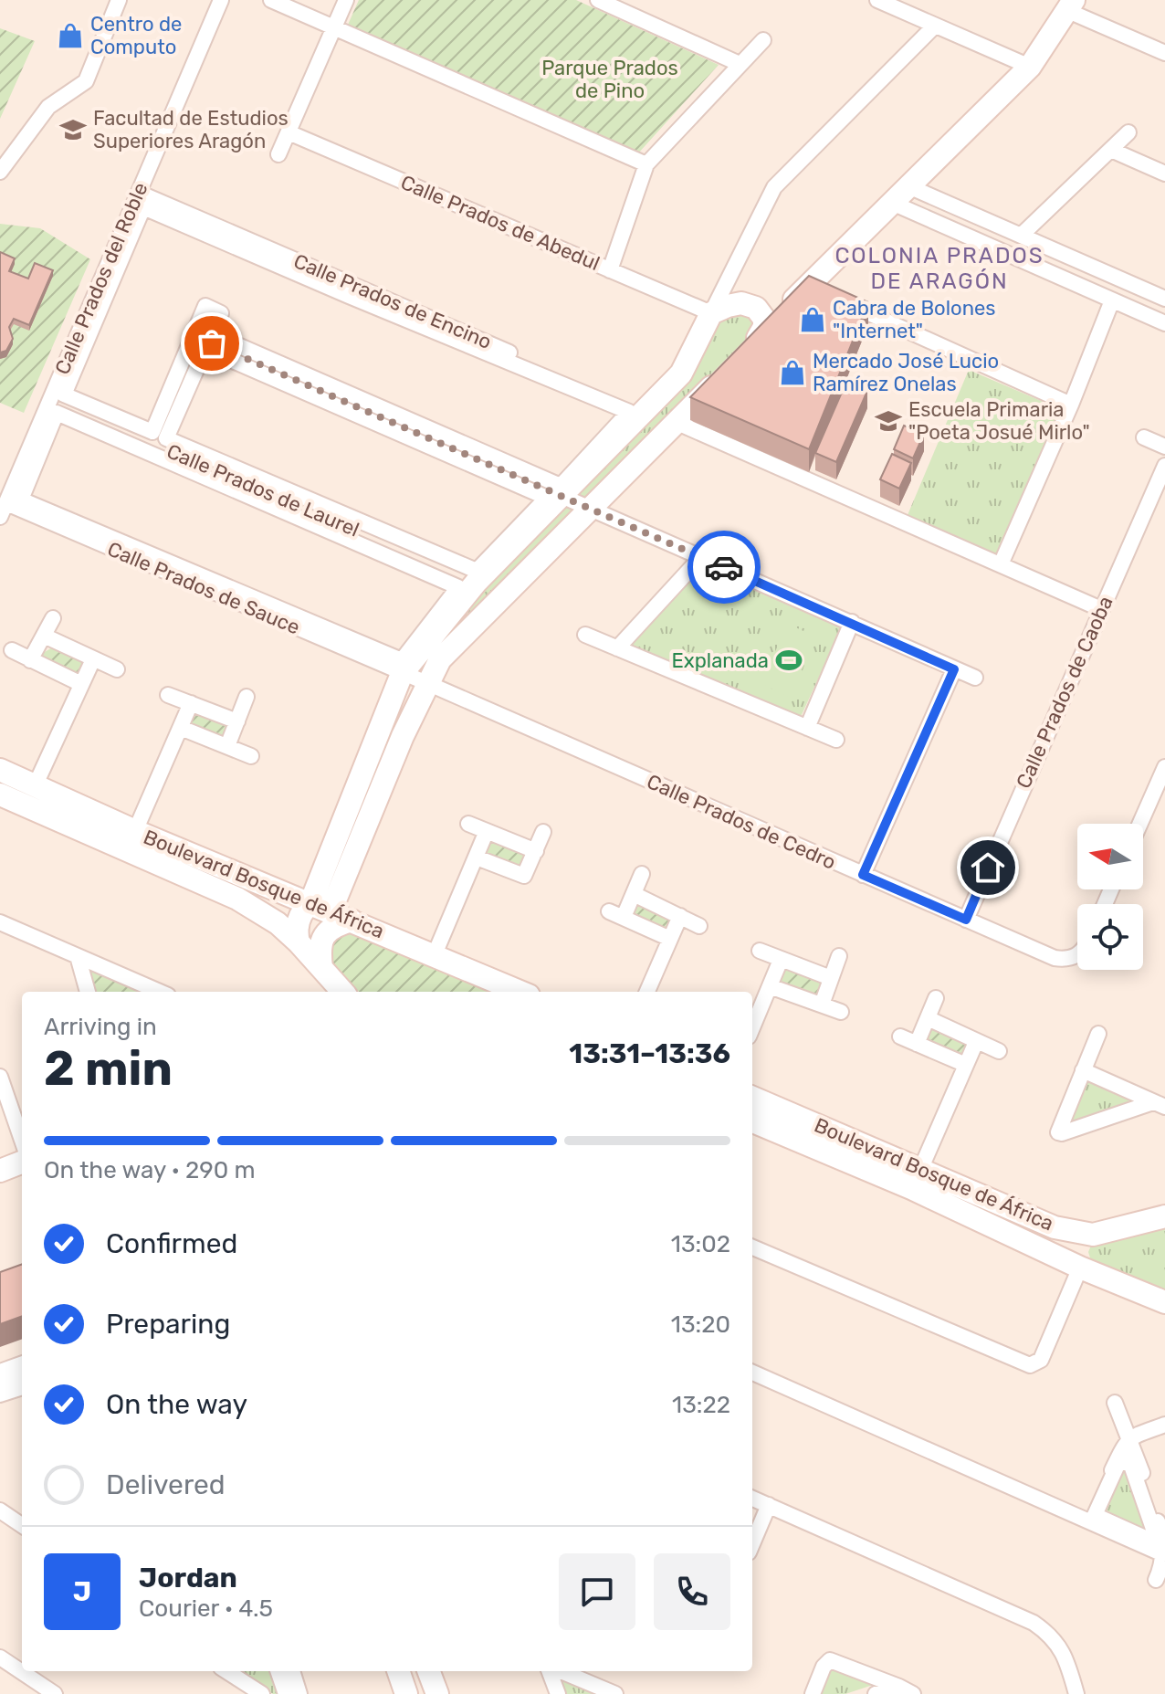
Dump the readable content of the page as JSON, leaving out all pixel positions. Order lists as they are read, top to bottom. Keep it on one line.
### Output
{"streets":{"street":["Calle Prados de Abedul","Calle Prados del Roble","Calle Prados de Encino","Calle Prados de Laurel","Calle Prados de Sauce","Calle Prados de Caoba","Calle Prados de Cedro","Boulevard Bosque de África"]},"crossings":[["Calle Prados del Roble","Calle Prados de Encino"],["Calle Prados del Roble","Calle Prados de Laurel"],["Calle Prados del Roble","Calle Prados de Sauce"],["Calle Prados de Sauce","Calle Prados de Cedro"],["Calle Prados de Caoba","Calle Prados de Cedro"]],"districts":["COLONIA PRADOS DE ARAGÓN"],"parks":["Parque Prados de Pino"],"places":{"shop":["Centro de Computo","Cabra de Bolones \"Internet\"","Mercado José Lucio Ramírez Onelas"],"school or university":["Facultad de Estudios Superiores Aragón","Escuela Primaria \"Poeta Josué Mirlo\""],"sports":["Explanada"]},"north":"left","page":{"heading":["2 min","Arriving in","13:31–13:36"],"panel":["Jordan","Courier · 4.5"],"bar":"On the way · 290 m","list":[["Confirmed","13:02"],["Preparing","13:20"],["On the way","13:22"],"Delivered"],"round":"J"}}
